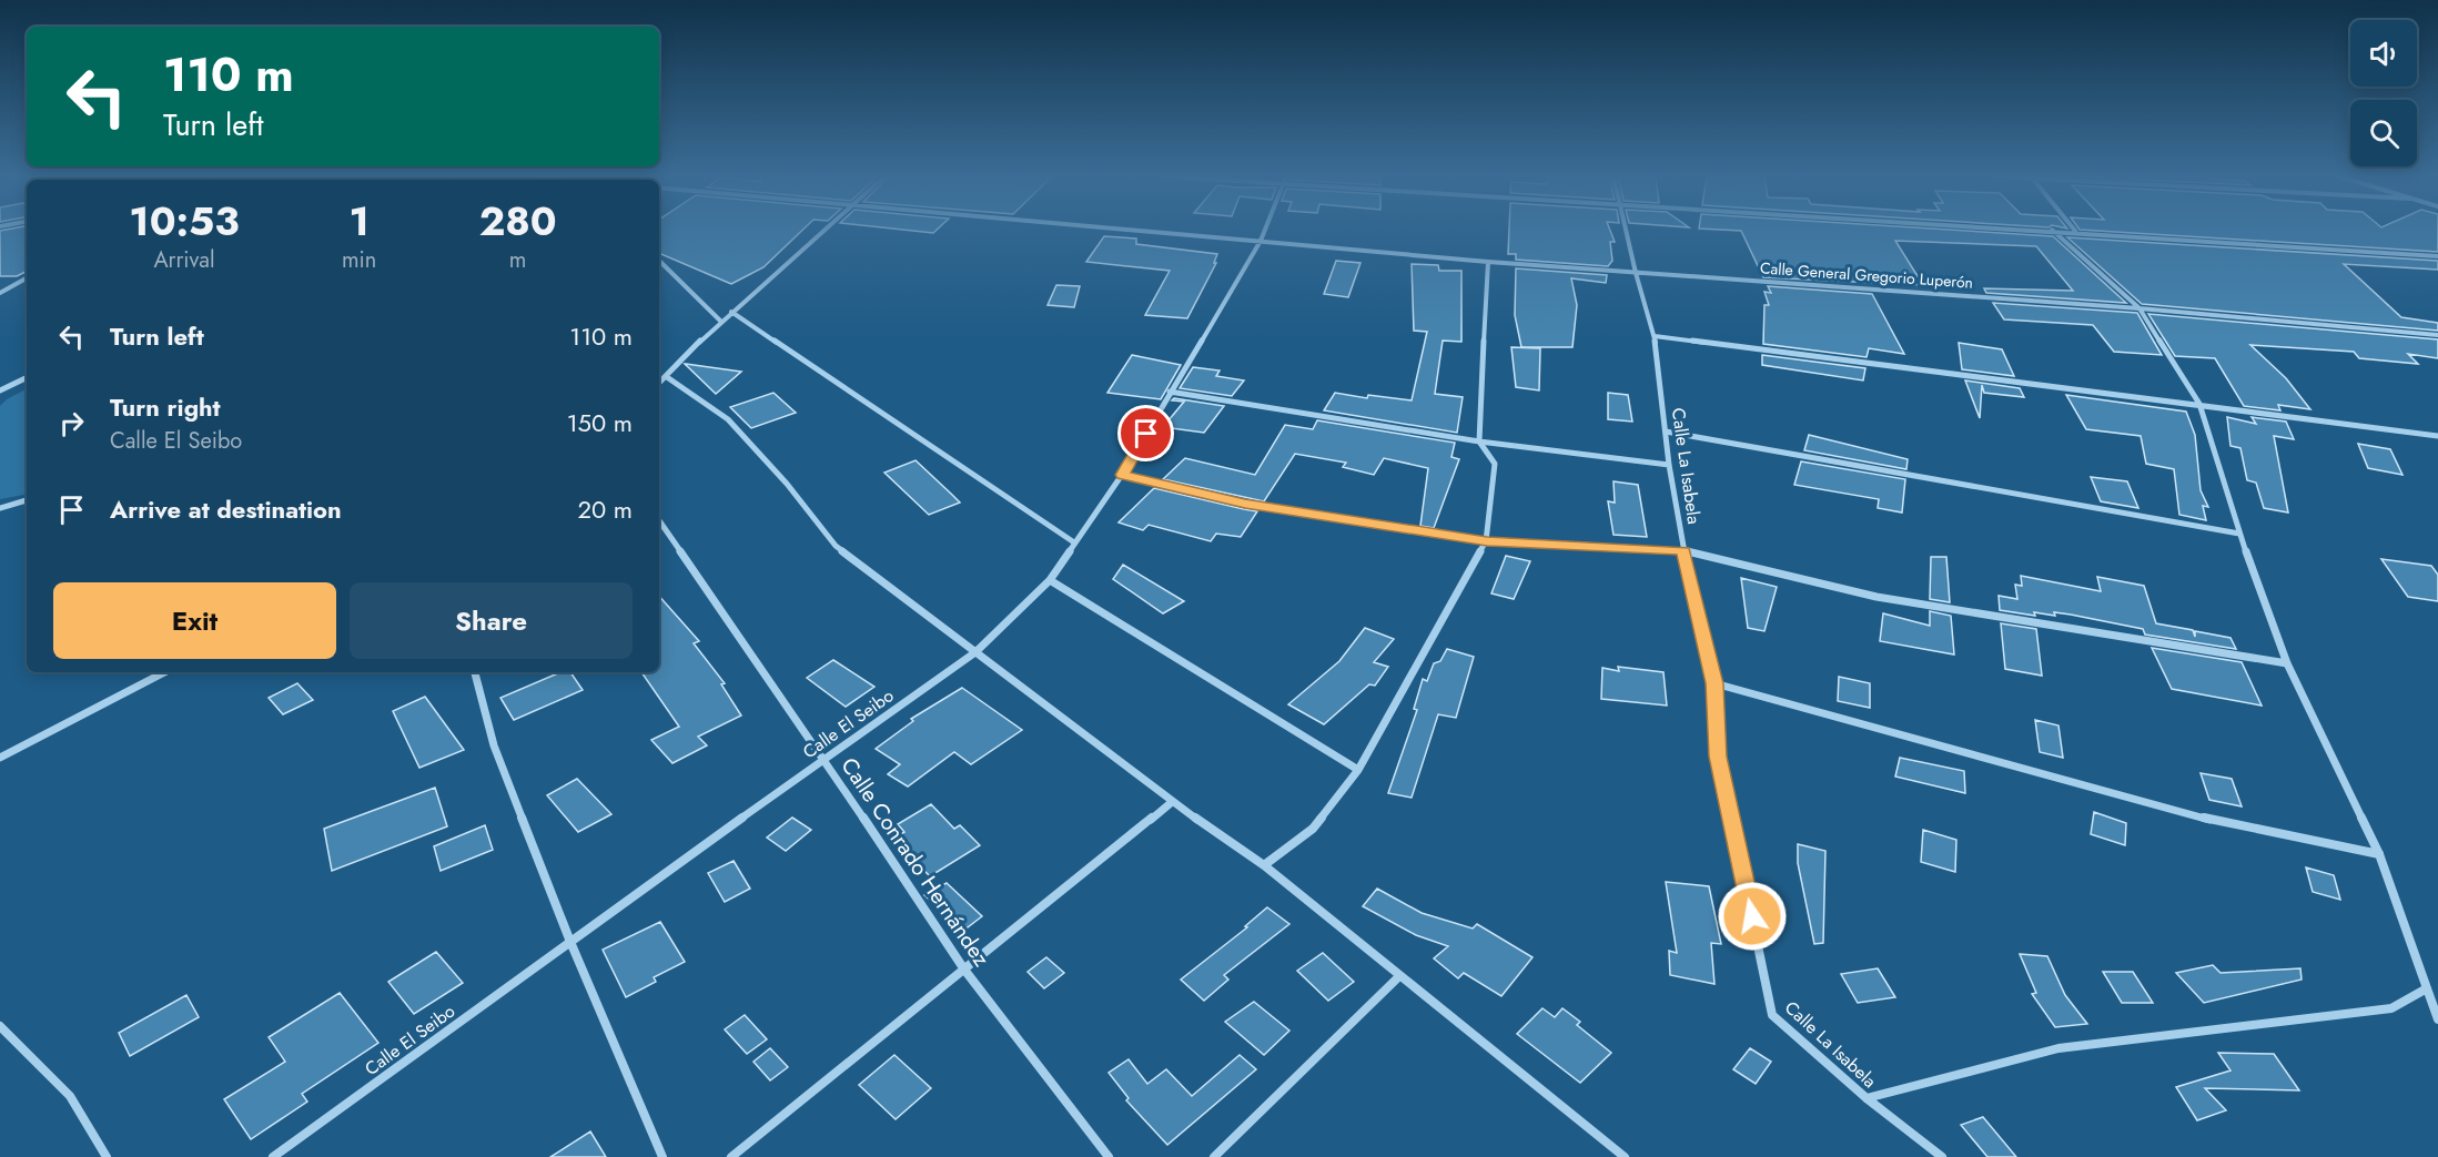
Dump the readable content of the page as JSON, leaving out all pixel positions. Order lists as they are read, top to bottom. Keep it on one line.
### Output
{"streets":{"street":["Calle General Gregorio Luperón","Calle La Isabela","Calle El Seibo","Calle Conrado Hernández"]},"crossings":[["Calle General Gregorio Luperón","Calle La Isabela"],["Calle General Gregorio Luperón","Calle El Seibo"],["Calle El Seibo","Calle Conrado Hernández"]],"page":{"turn":["110 m","Turn left"],"eta":["10:53","Arrival","1","min","280","m"],"list":[{"name":"Turn left","value":"110 m"},{"name":"Turn right","note":"Calle El Seibo","value":"150 m"},{"name":"Arrive at destination","value":"20 m"}],"buttons":["Exit","Share"]}}
